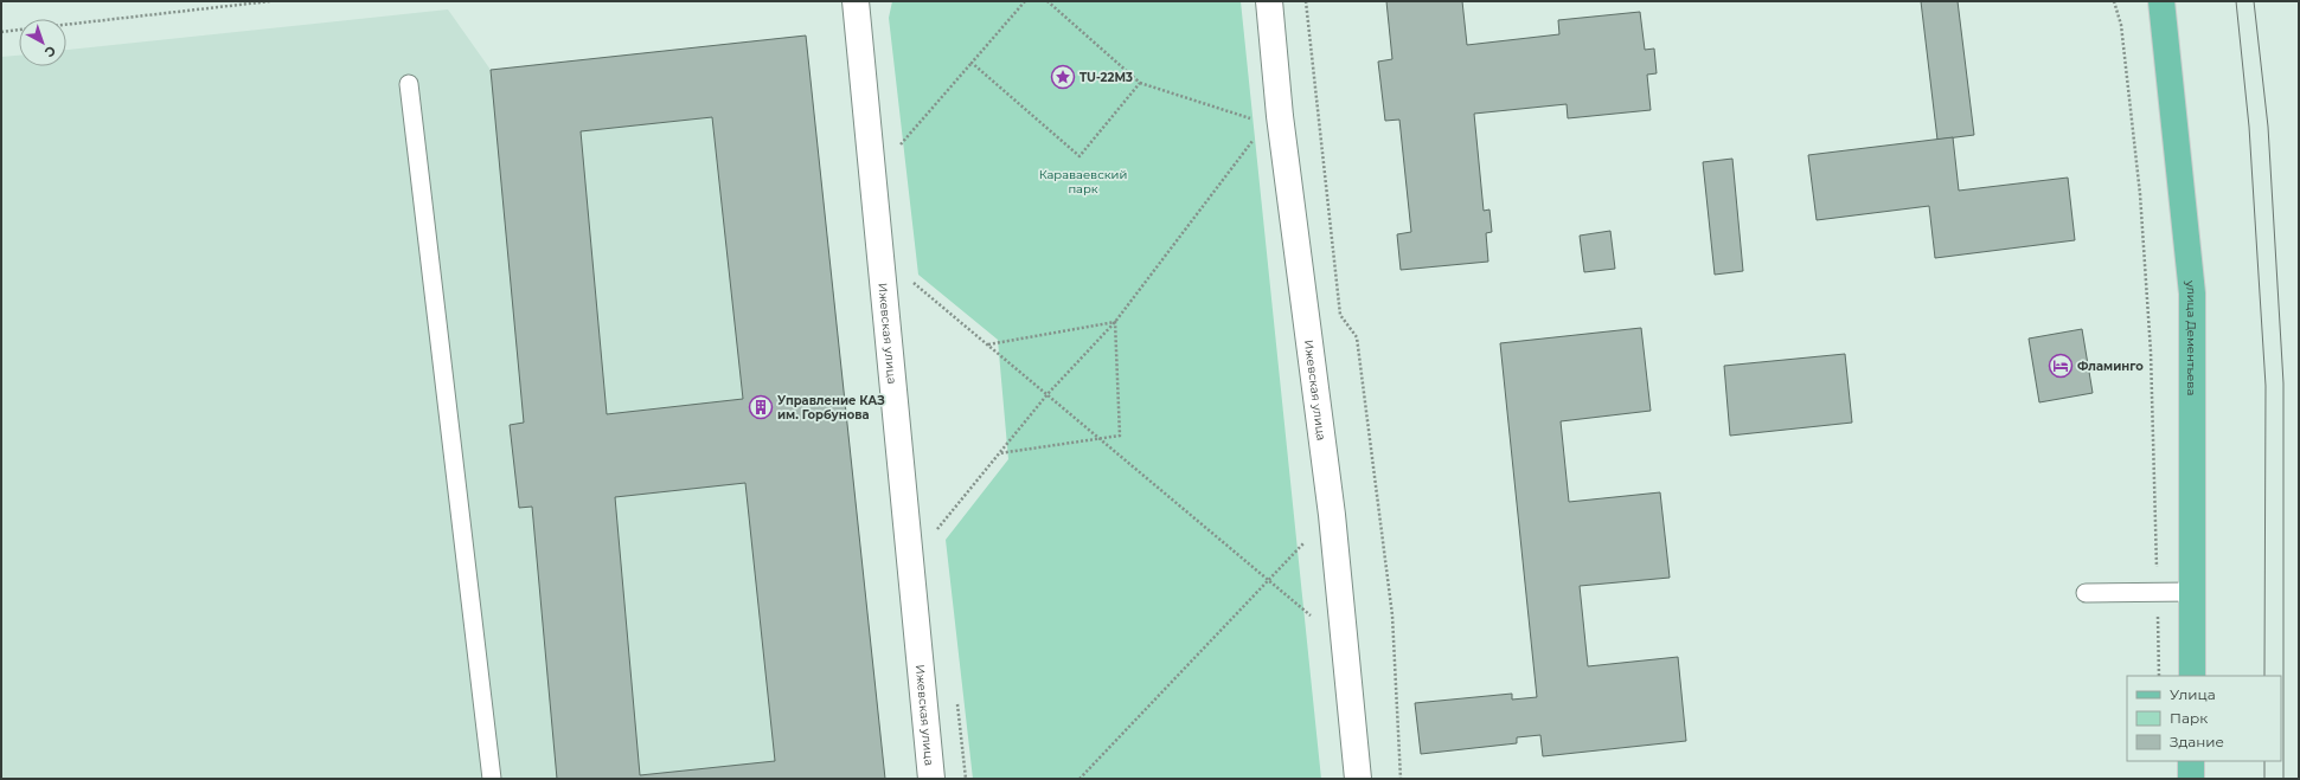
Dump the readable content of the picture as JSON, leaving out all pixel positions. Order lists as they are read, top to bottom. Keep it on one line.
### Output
{"streets":{"main road":["улица Дементьева"],"street":["Ижевская улица"]},"parks":["Караваевский парк"],"places":{"place":["TU-22M3"],"hotel":["Фламинго"],"building":["Управление КАЗ им. Горбунова"]},"legend":["Улица","Парк","Здание"],"north":"bottom right"}
